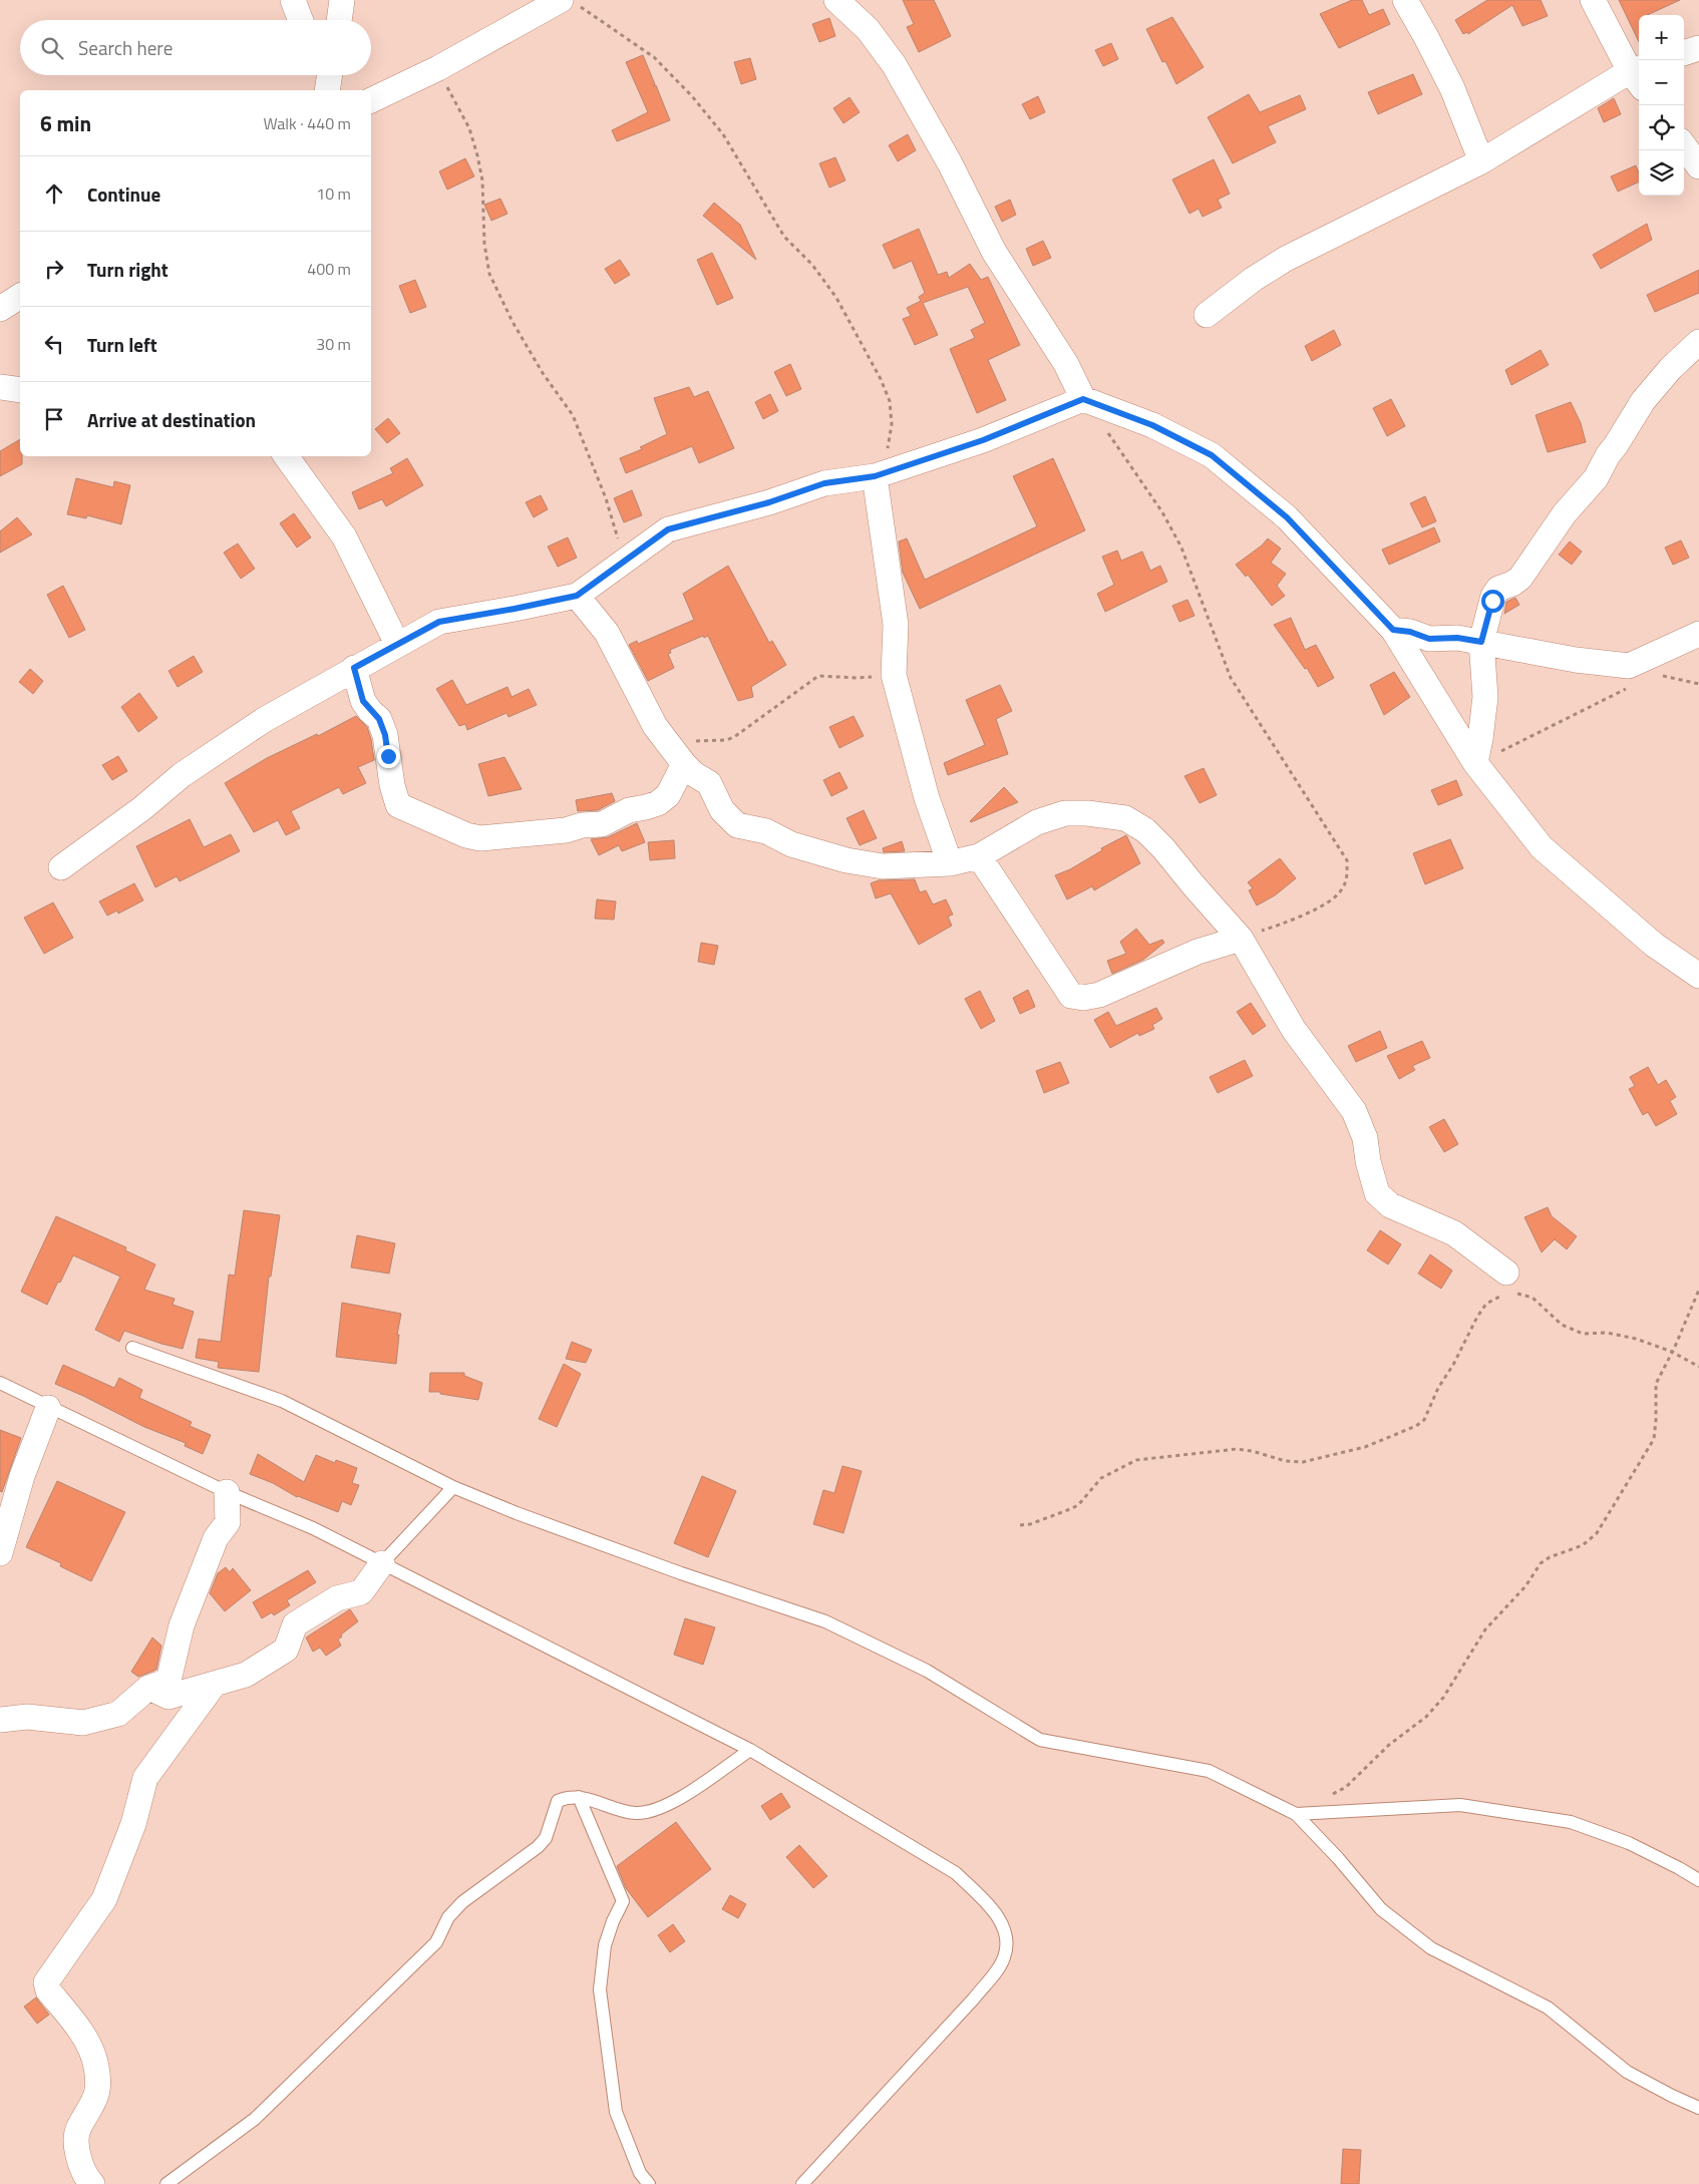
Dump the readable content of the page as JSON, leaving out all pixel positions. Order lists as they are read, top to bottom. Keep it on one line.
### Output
{"page":{"map_buttons":["+","−"],"search":"Search here","heading":["6 min","Walk · 440 m"],"list":[["Continue","10 m"],["Turn right","400 m"],["Turn left","30 m"],"Arrive at destination"]}}
